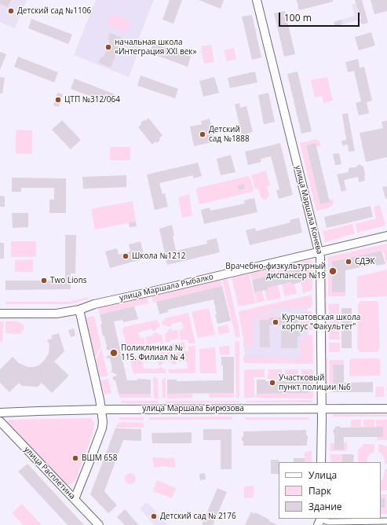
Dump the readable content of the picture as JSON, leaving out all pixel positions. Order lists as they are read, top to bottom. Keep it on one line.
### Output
{"streets":{"street":["улица Маршала Конева","улица Маршала Рыбалко","улица Маршала Бирюзова","улица Расплетина"]},"crossings":[["улица Маршала Конева","улица Маршала Рыбалко"],["улица Маршала Конева","улица Маршала Бирюзова"]],"places":["Детский сад №1106","начальная школа «Интеграция XXI век»","ЦТП №312/064","Детский сад №1888","Школа №1212","СДЭК","Врачебно-физкультурный диспансер №19","Two Lions","Курчатовская школа корпус \"Факультет\"","Поликлиника № 115. Филиал № 4","Участковый пункт полиции №6","ВШM 658","Детский сад № 2176"],"legend":["Улица","Парк","Здание"],"scale_bar":"100 m"}
